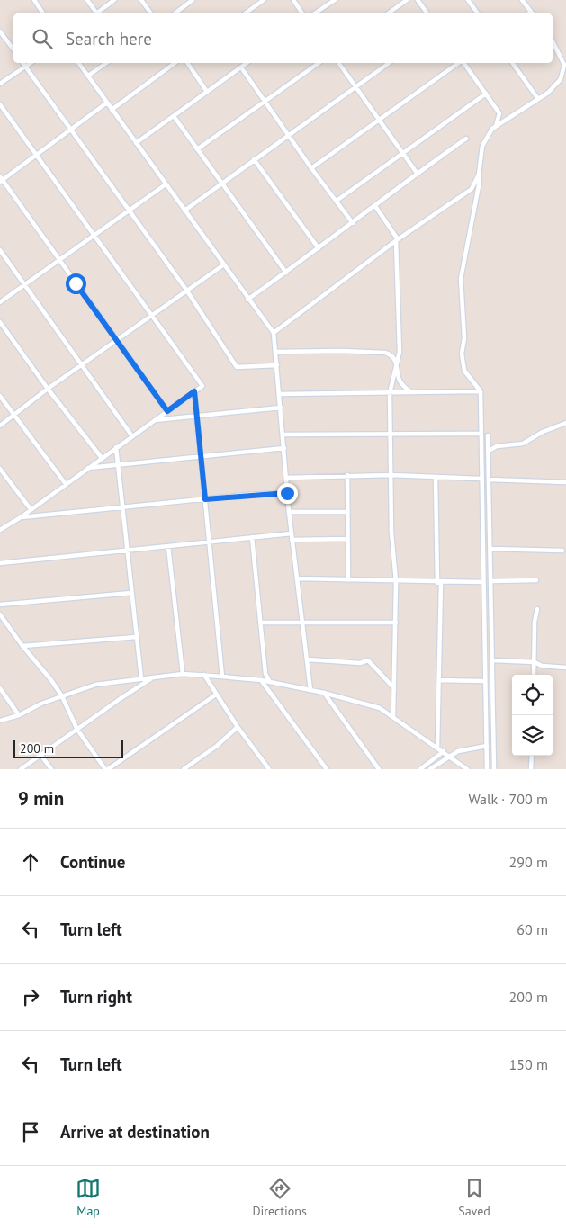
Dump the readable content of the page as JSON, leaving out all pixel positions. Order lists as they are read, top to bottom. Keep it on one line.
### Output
{"scale_bar":"200 m","page":{"search":"Search here","scale":"200 m","heading":["9 min","Walk · 700 m"],"list":[["Continue","290 m"],["Turn left","60 m"],["Turn right","200 m"],["Turn left","150 m"],"Arrive at destination"],"nav":["Map","Directions","Saved"]}}
